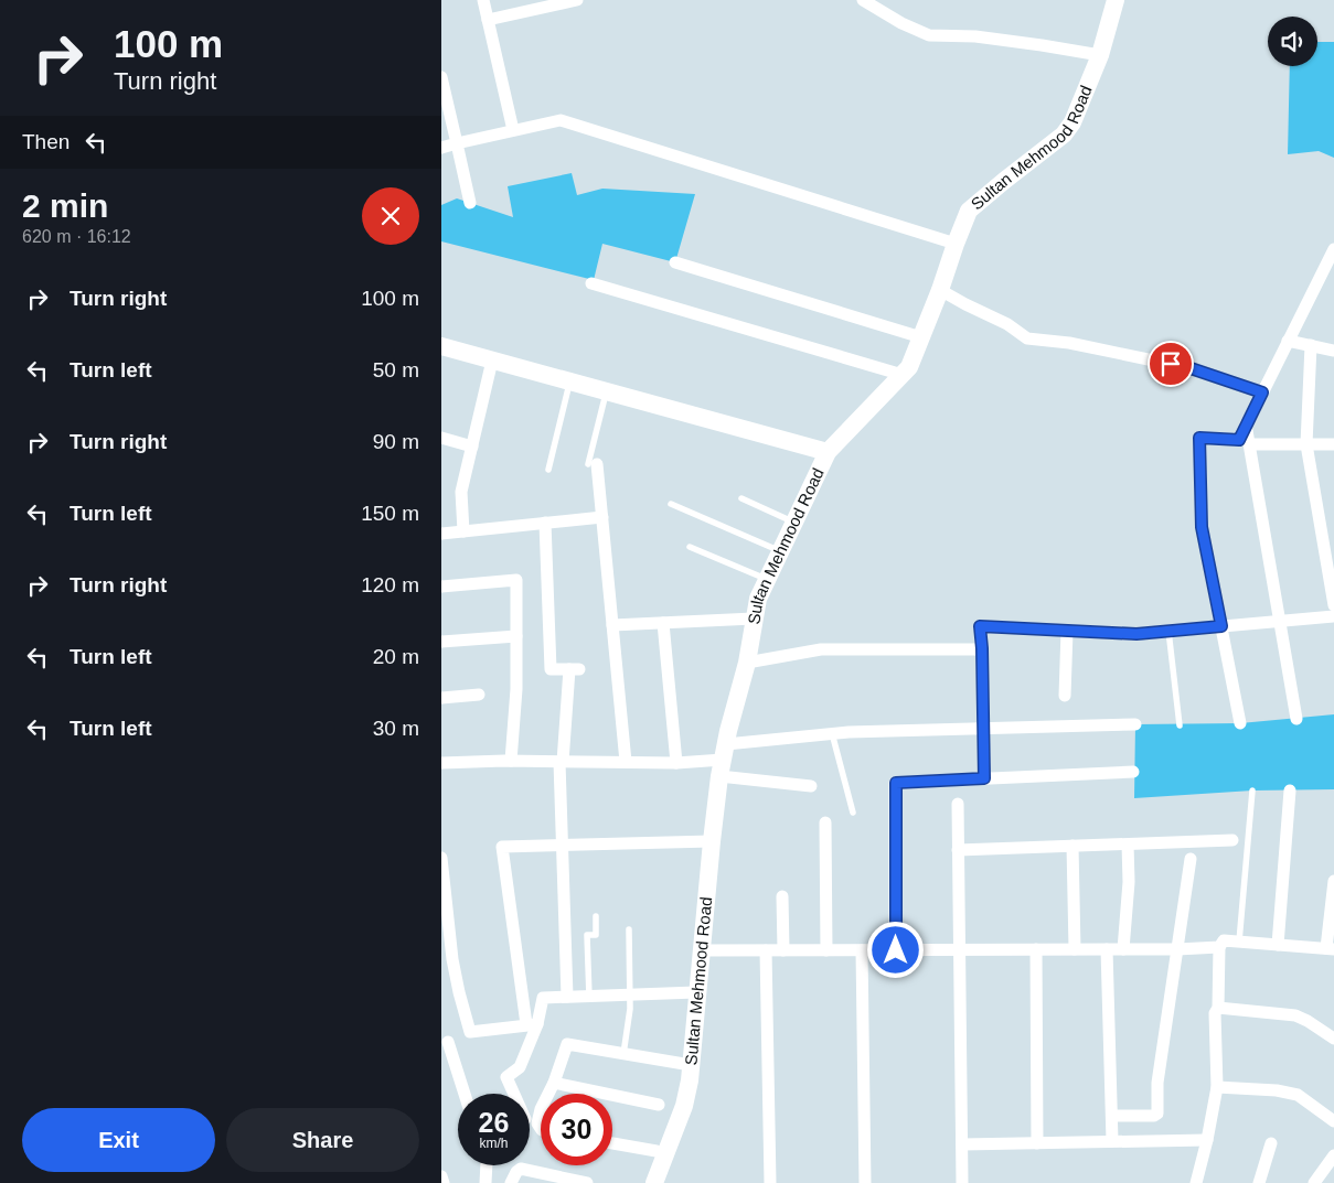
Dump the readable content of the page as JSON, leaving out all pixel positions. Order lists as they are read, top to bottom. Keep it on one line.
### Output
{"streets":{"street":["Sultan Mehmood Road"]},"page":{"turn":["100 m","Turn right"],"then":"Then","heading":["2 min","620 m · 16:12"],"list":[{"name":"Turn right","value":"100 m"},{"name":"Turn left","value":"50 m"},{"name":"Turn right","value":"90 m"},{"name":"Turn left","value":"150 m"},{"name":"Turn right","value":"120 m"},{"name":"Turn left","value":"20 m"},{"name":"Turn left","value":"30 m"}],"speed":"26 km/h","limit":"30","buttons":["Exit","Share"]}}
